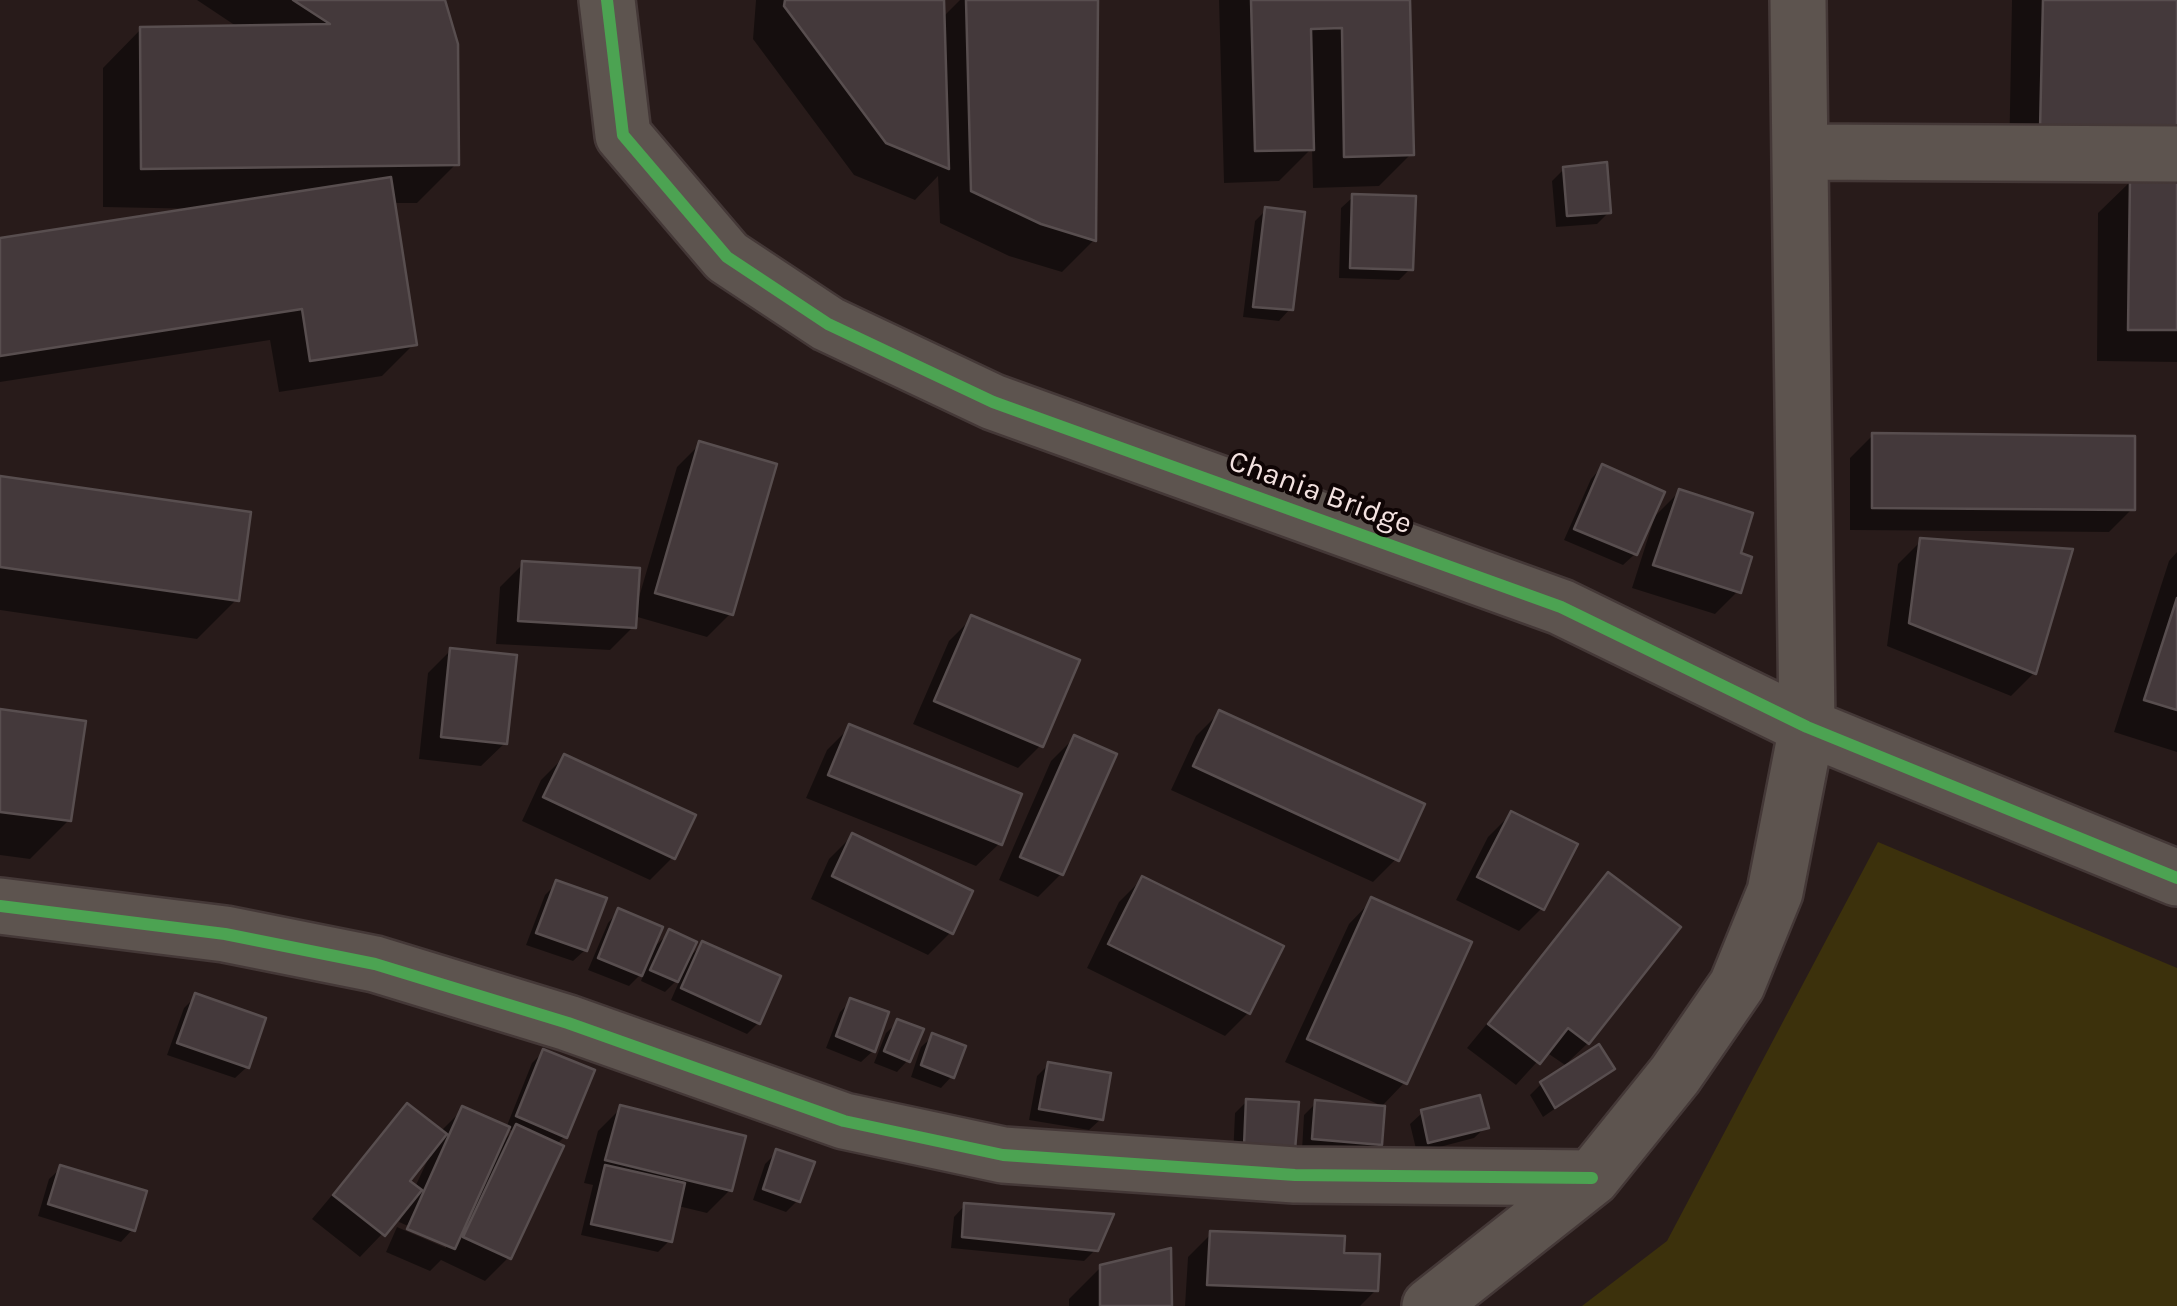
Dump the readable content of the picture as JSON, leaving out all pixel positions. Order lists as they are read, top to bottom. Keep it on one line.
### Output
{"streets":{"street":["Chania Bridge"]}}
